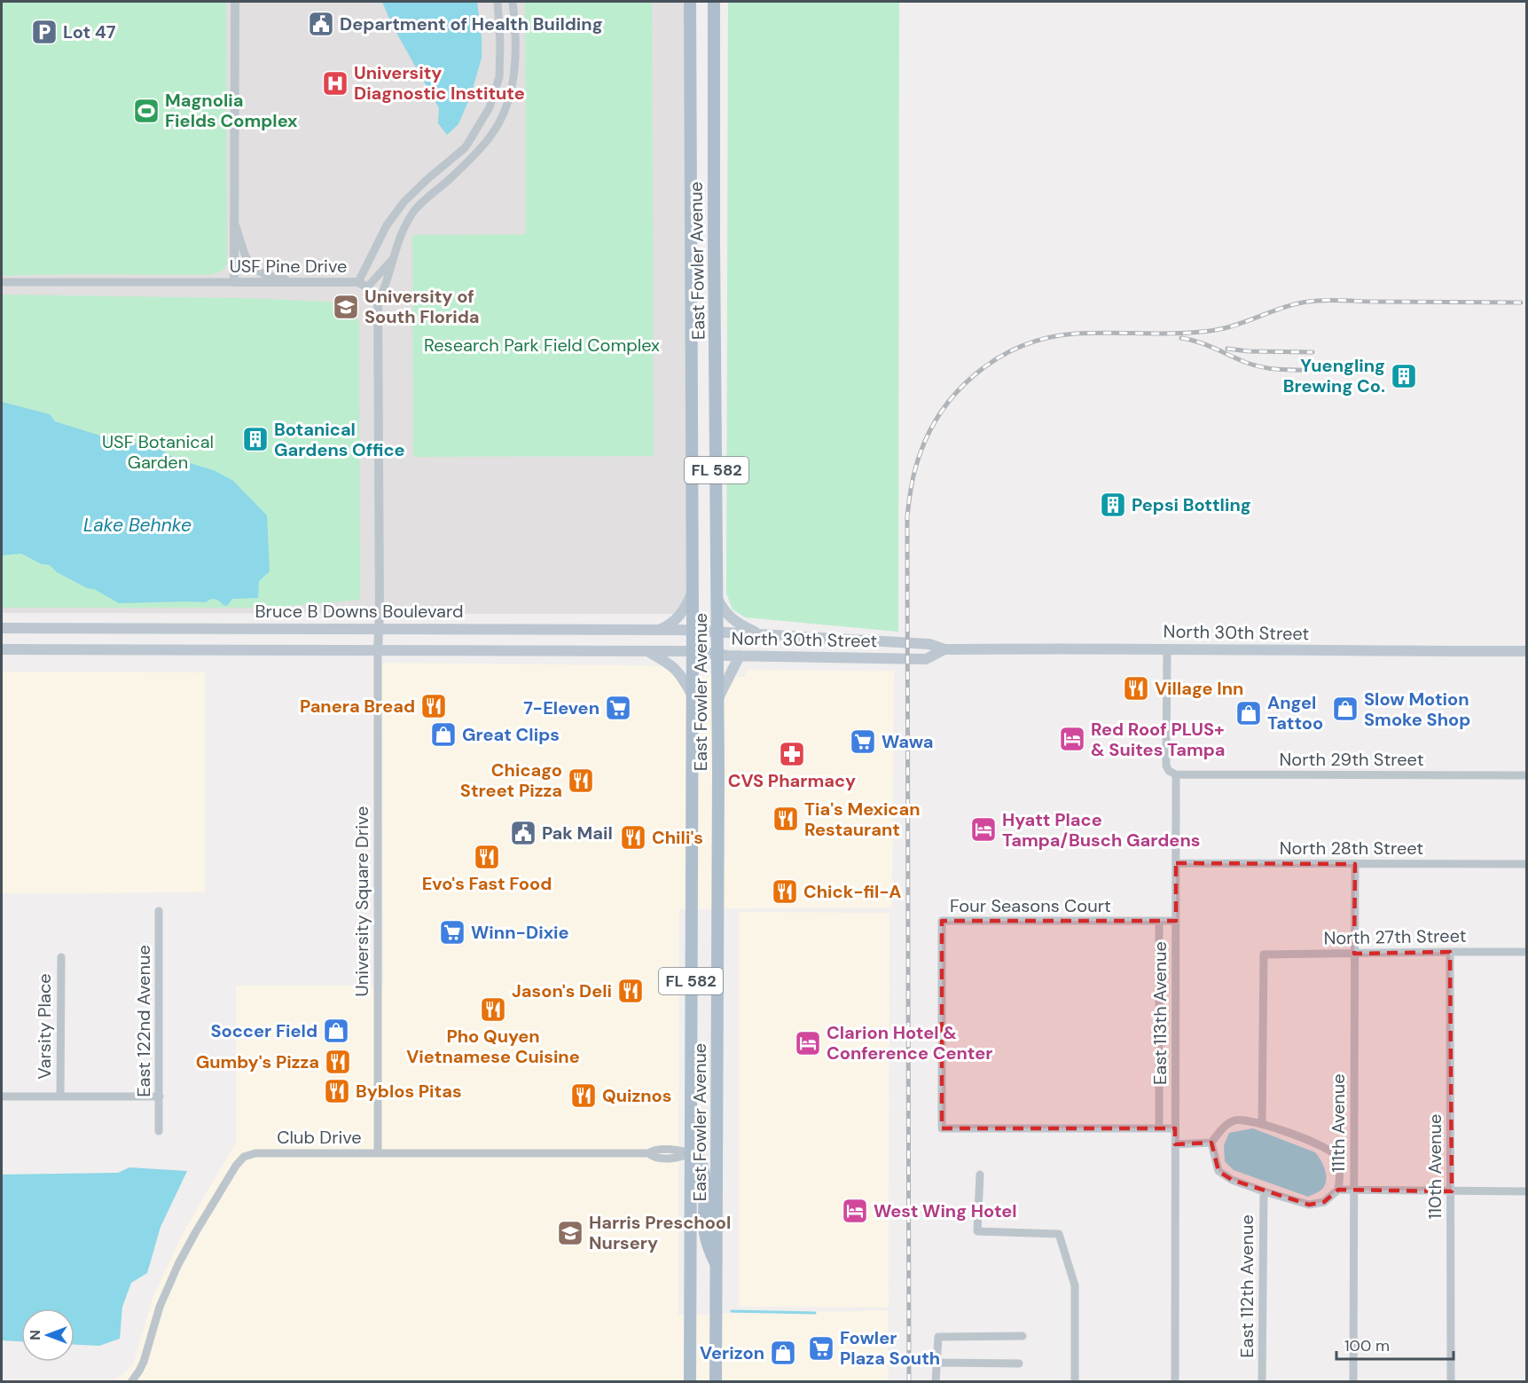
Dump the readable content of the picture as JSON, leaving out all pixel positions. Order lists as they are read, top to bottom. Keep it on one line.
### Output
{"streets":{"main road":["East Fowler Avenue","FL 582","Bruce B Downs Boulevard","North 30th Street"],"street":["USF Pine Drive","North 29th Street","North 28th Street","University Square Drive","Four Seasons Court","North 27th Street","East 113th Avenue","East 122nd Avenue","Varsity Place","111th Avenue","Club Drive","110th Avenue","East 112th Avenue"]},"crossings":[["East Fowler Avenue","Bruce B Downs Boulevard"],["East Fowler Avenue","North 30th Street"],["East Fowler Avenue","Club Drive"],["Bruce B Downs Boulevard","North 30th Street"],["North 30th Street","East 113th Avenue"],["North 29th Street","East 113th Avenue"],["North 28th Street","East 113th Avenue"],["North 28th Street","111th Avenue"],["University Square Drive","Club Drive"],["Four Seasons Court","East 113th Avenue"],["North 27th Street","111th Avenue"],["North 27th Street","110th Avenue"]],"water":["Lake Behnke"],"parks":["Research Park Field Complex","USF Botanical Garden"],"places":{"public building":["Department of Health Building","Pak Mail"],"parking":["Lot 47"],"hospital":["University Diagnostic Institute"],"sports":["Magnolia Fields Complex"],"school or university":["University of South Florida","Harris Preschool Nursery"],"building":["Yuengling Brewing Co.","Botanical Gardens Office","Pepsi Bottling"],"restaurant":["Village Inn","Panera Bread","Chicago Street Pizza","Tia's Mexican Restaurant","Chili's","Evo's Fast Food","Chick-fil-A","Jason's Deli","Pho Quyen Vietnamese Cuisine","Gumby's Pizza","Byblos Pitas","Quiznos"],"supermarket":["7-Eleven","Wawa","Winn-Dixie","Fowler Plaza South"],"shop":["Slow Motion Smoke Shop","Angel Tattoo","Great Clips","Soccer Field","Verizon"],"hotel":["Red Roof PLUS+ & Suites Tampa","Hyatt Place Tampa/Busch Gardens","Clarion Hotel & Conference Center","West Wing Hotel"],"pharmacy":["CVS Pharmacy"]},"scale_bar":"100 m","north":"left"}
